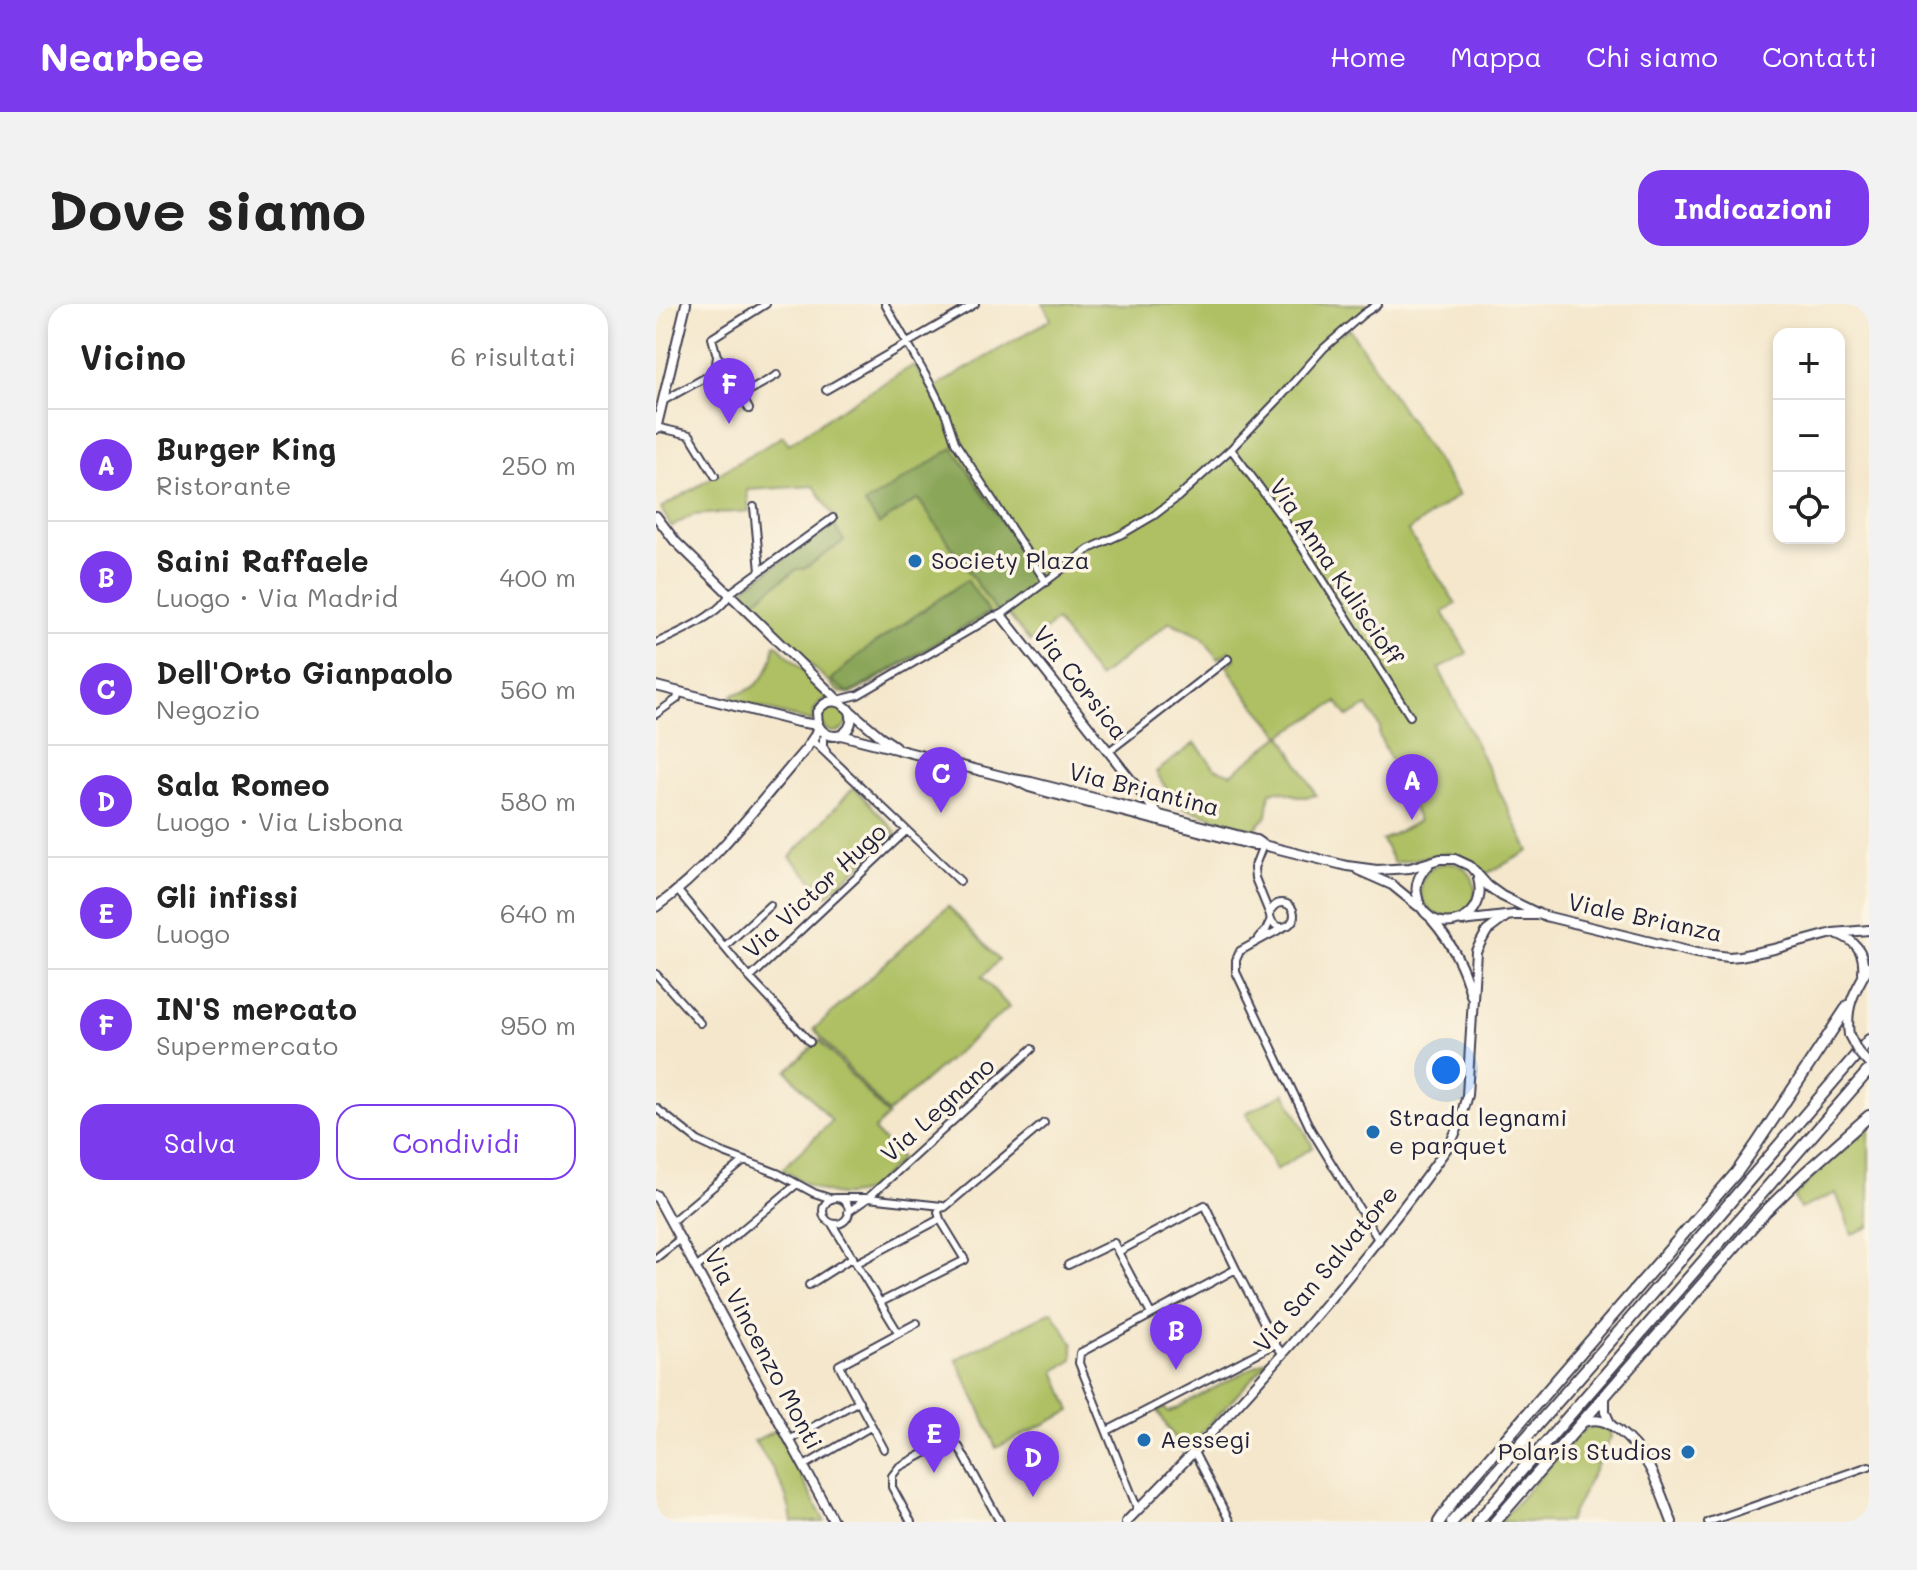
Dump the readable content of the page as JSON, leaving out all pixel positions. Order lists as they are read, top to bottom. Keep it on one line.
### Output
{"streets":{"main road":["Via Corsica","Via Briantina","Viale Brianza","Via San Salvatore","Via Vincenzo Monti"],"street":["Via Anna Kuliscioff","Via Victor Hugo","Via Legnano"]},"crossings":[["Via Corsica","Via Briantina"],["Via Briantina","Via San Salvatore"]],"places":["Society Plaza","Strada legnami e parquet","Aessegi","Polaris Studios"],"page":{"header":"Nearbee","nav":["Home","Mappa","Chi siamo","Contatti"],"buttons":["Indicazioni",["Salva","Condividi"]],"title":"Dove siamo","heading":["Vicino","6 risultati"],"map_buttons":["+","−"],"pins":["F","C","A","B","E","D"],"list":[{"mark":"A","name":"Burger King","note":"Ristorante","value":"250 m"},{"mark":"B","name":"Saini Raffaele","note":"Luogo · Via Madrid","value":"400 m"},{"mark":"C","name":"Dell'Orto Gianpaolo","note":"Negozio","value":"560 m"},{"mark":"D","name":"Sala Romeo","note":"Luogo · Via Lisbona","value":"580 m"},{"mark":"E","name":"Gli infissi","note":"Luogo","value":"640 m"},{"mark":"F","name":"IN'S mercato","note":"Supermercato","value":"950 m"}]}}
